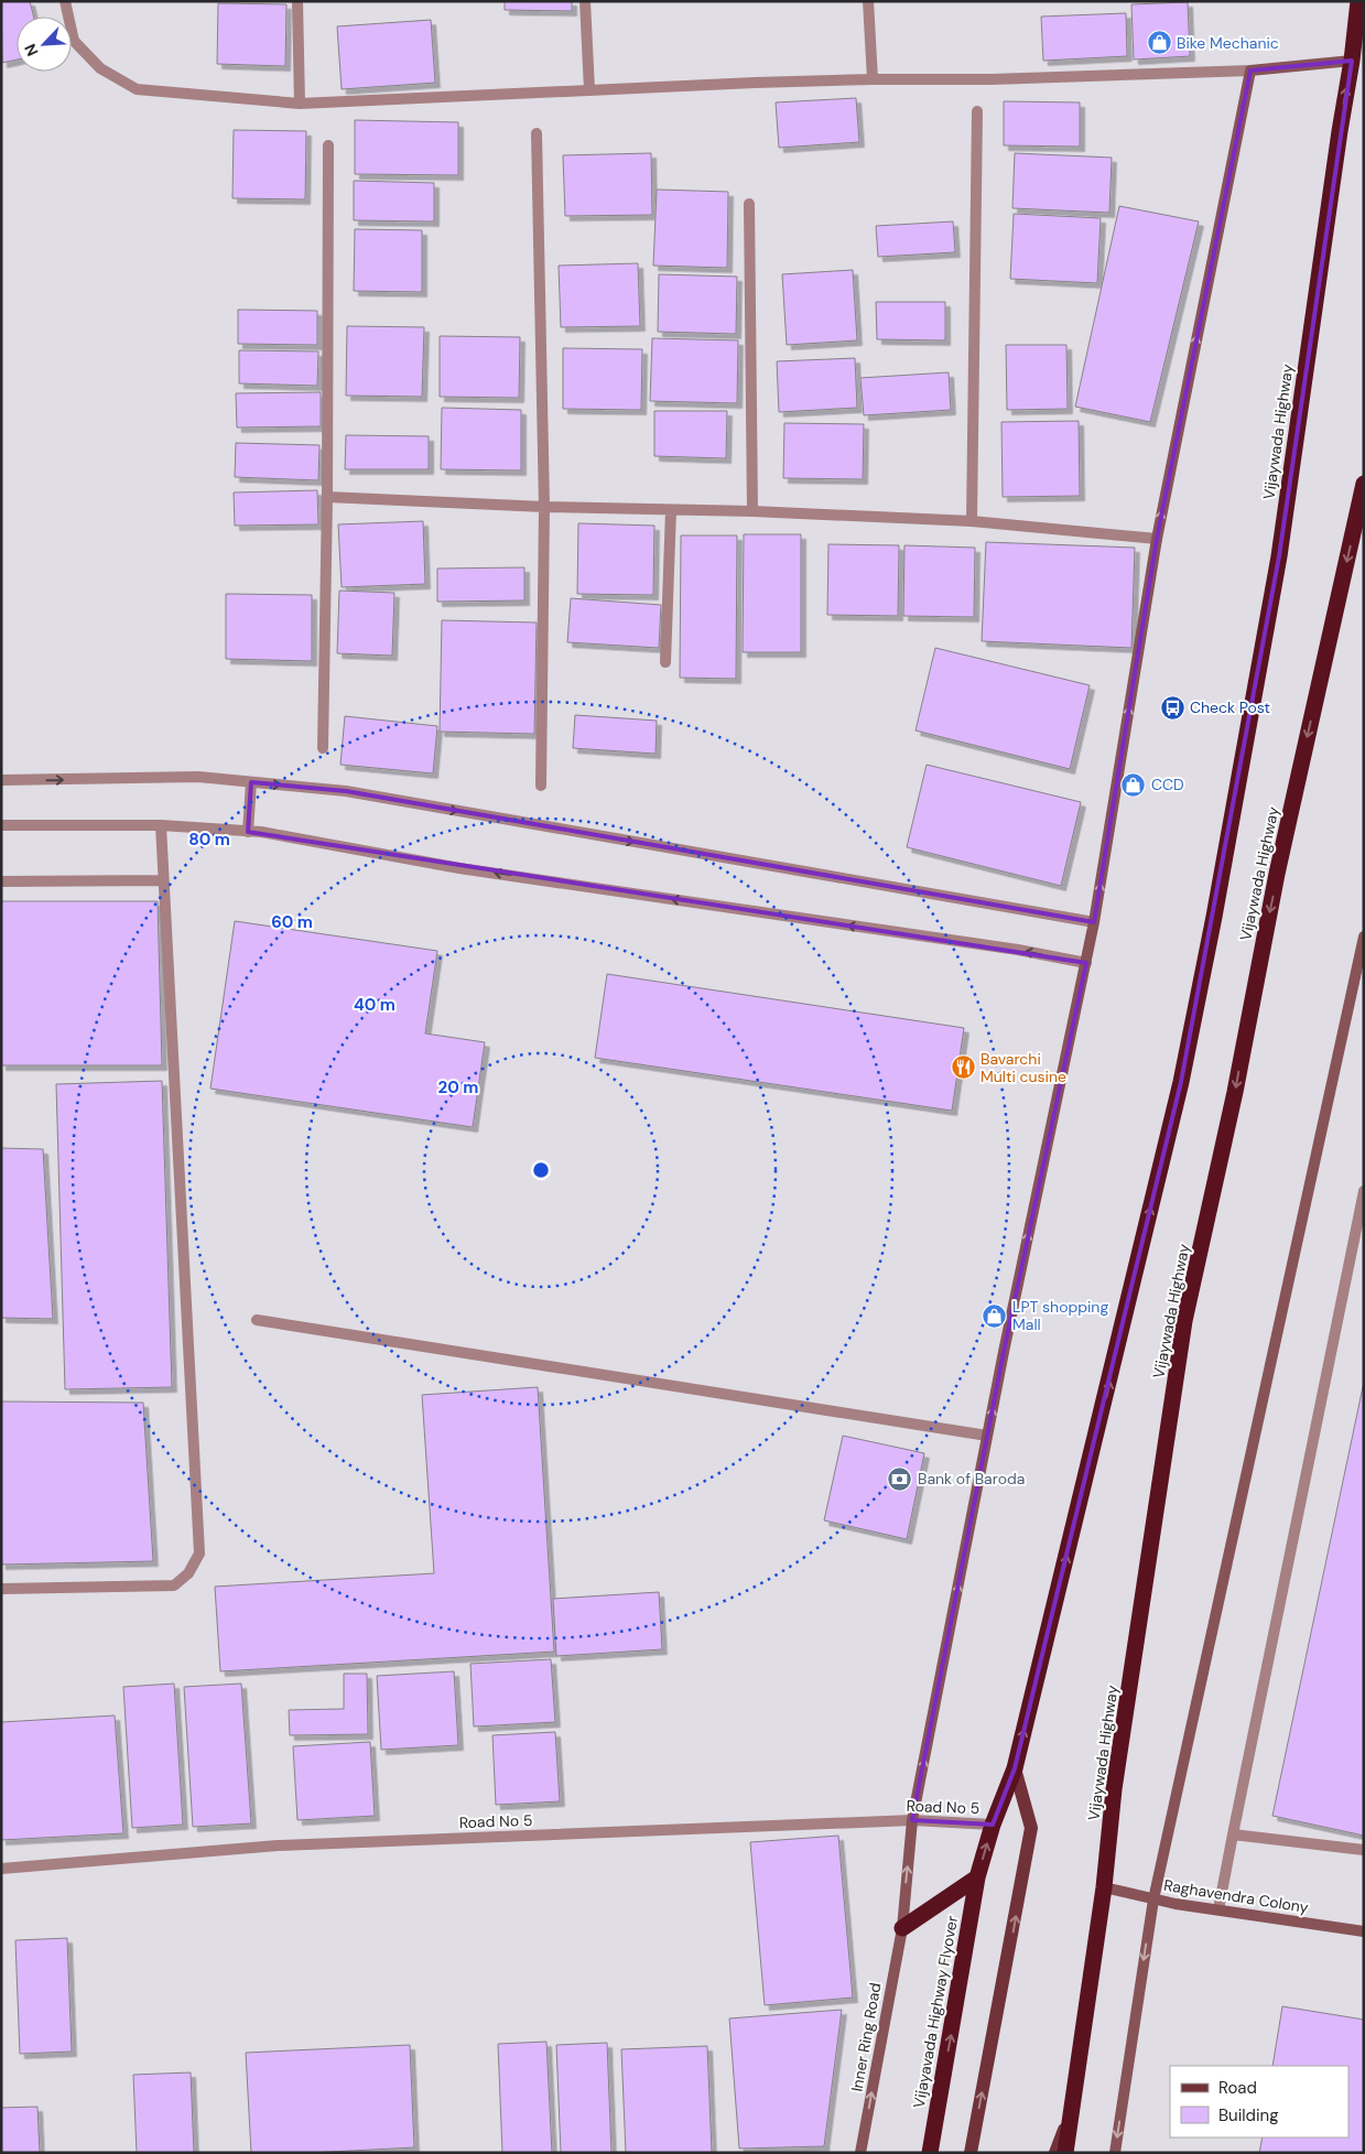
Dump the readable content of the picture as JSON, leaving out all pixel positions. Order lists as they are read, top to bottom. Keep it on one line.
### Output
{"streets":{"highway":["Vijaywada Highway","Vijayavada Highway Flyover"],"street":["Road No 5","Raghavendra Colony","Inner Ring Road"]},"crossings":[["Vijaywada Highway","Road No 5"],["Vijaywada Highway","Raghavendra Colony"],["Vijaywada Highway","Vijayavada Highway Flyover"],["Road No 5","Inner Ring Road"]],"one_way":["Vijayavada Highway Flyover","Inner Ring Road"],"places":{"shop":["Bike Mechanic","CCD","LPT shopping Mall"],"bus stop":["Check Post"],"restaurant":["Bavarchi Multi cusine"],"bank":["Bank of Baroda"]},"legend":["Road","Building"],"north":"bottom left","rings":["80 m","60 m","40 m","20 m"]}
